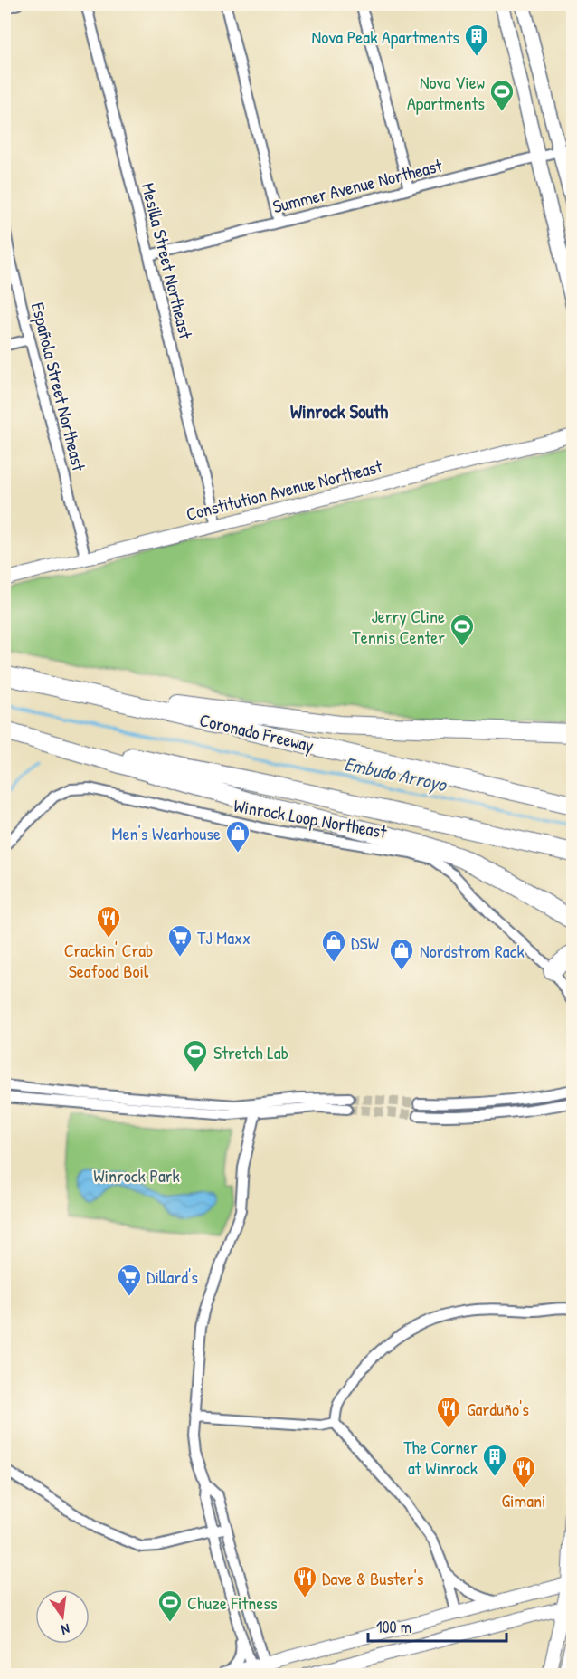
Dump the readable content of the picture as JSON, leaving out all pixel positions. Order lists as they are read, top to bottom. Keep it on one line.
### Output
{"streets":{"highway":["Coronado Freeway"],"street":["Summer Avenue Northeast","Mesilla Street Northeast","Española Street Northeast","Constitution Avenue Northeast","Winrock Loop Northeast"]},"crossings":[["Summer Avenue Northeast","Mesilla Street Northeast"],["Mesilla Street Northeast","Constitution Avenue Northeast"],["Española Street Northeast","Constitution Avenue Northeast"]],"districts":["Winrock South"],"water":["Embudo Arroyo"],"parks":["Winrock Park"],"places":{"building":["Nova Peak Apartments","The Corner at Winrock"],"sports":["Nova View Apartments","Jerry Cline Tennis Center","Stretch Lab","Chuze Fitness"],"shop":["Men's Wearhouse","DSW","Nordstrom Rack"],"restaurant":["Crackin' Crab Seafood Boil","Garduño's","Gimani","Dave & Buster's"],"supermarket":["TJ Maxx","Dillard's"]},"scale_bar":"100 m","north":"bottom"}
